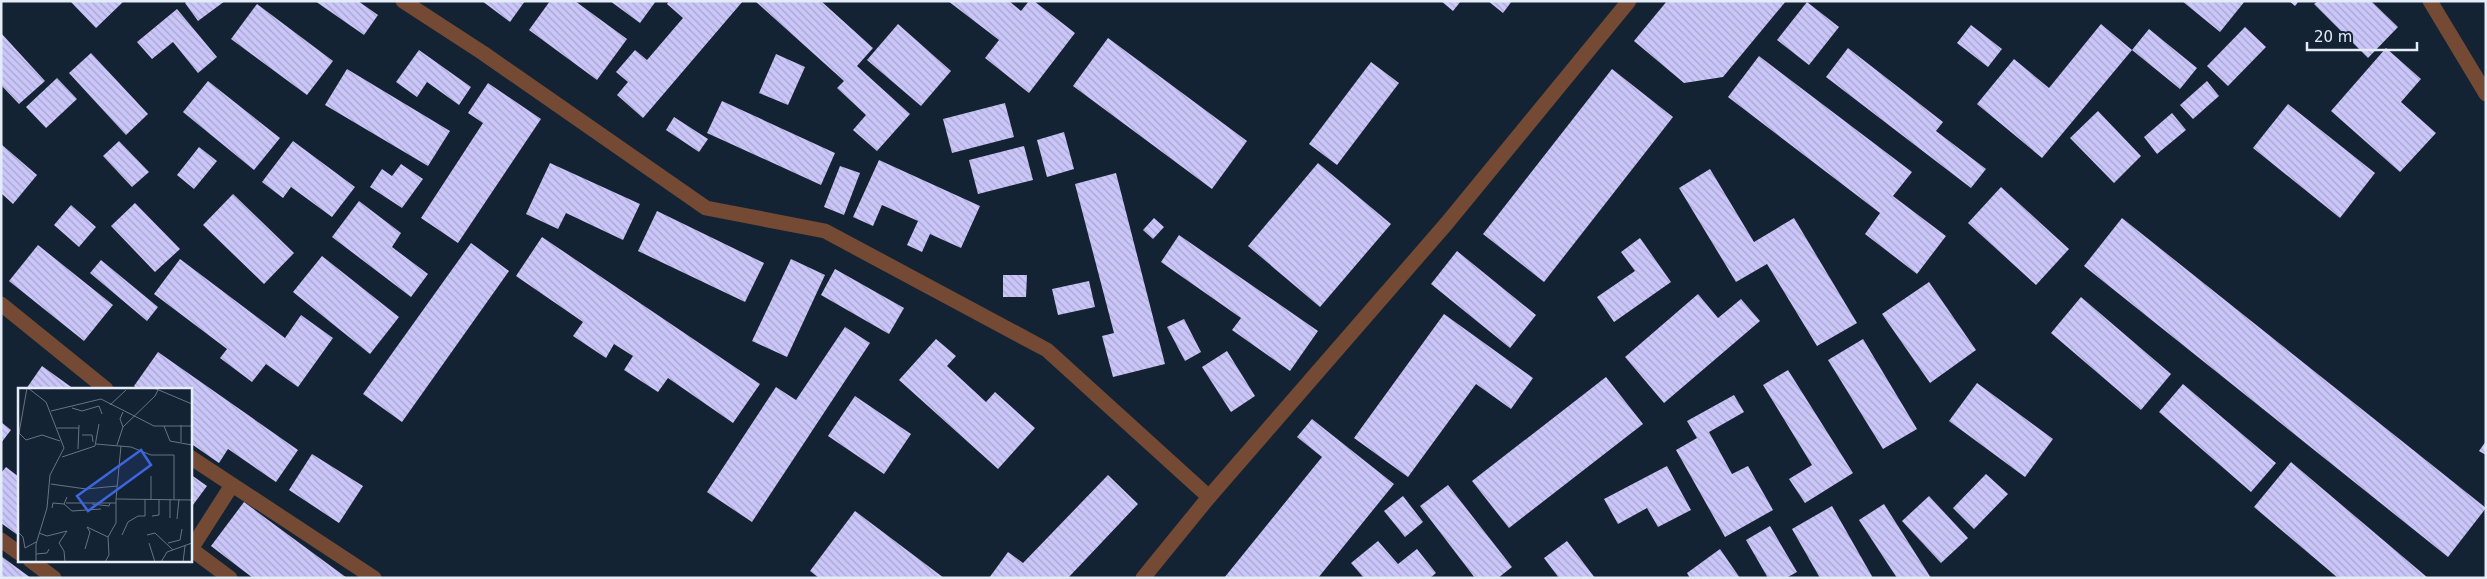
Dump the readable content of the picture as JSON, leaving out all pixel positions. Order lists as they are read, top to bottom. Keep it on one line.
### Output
{"scale_bar":"20 m"}
